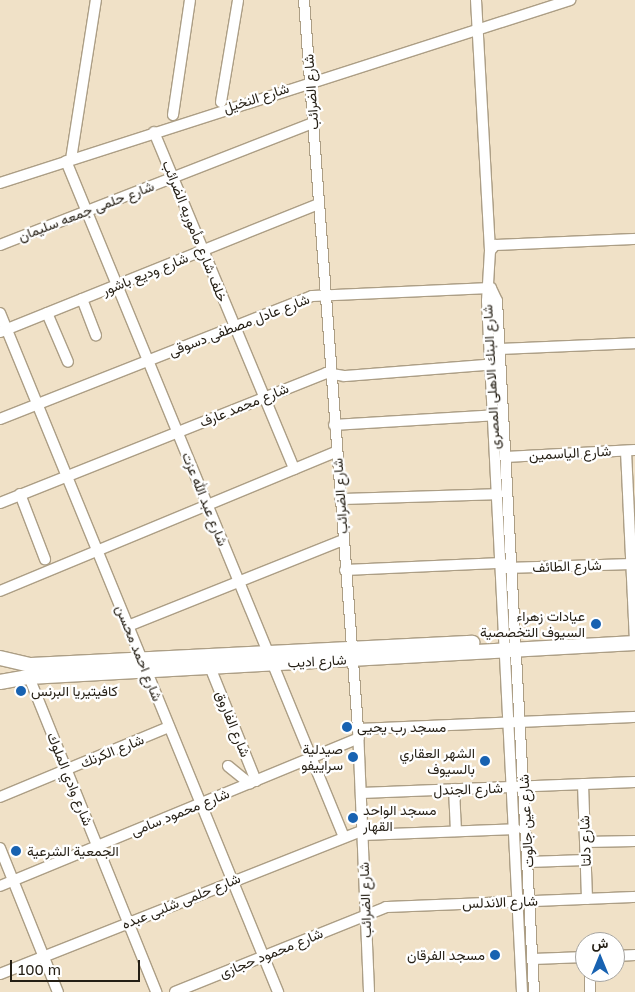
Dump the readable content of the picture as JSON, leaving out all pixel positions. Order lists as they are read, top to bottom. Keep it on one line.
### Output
{"streets":{"main road":["شارع اديب"],"street":["شارع الضرائب","شارع النخيل","شارع حلمى جمعه سليمان","خلف شارع مأموريه الضرائب","شارع وديع باشور","شارع عادل مصطفى دسوقى","شارع البنك الاهلى المصرى","شارع محمد عارف","شارع الياسمين","شارع عبد الله عزت","شارع الطائف","شارع احمد محسن","شارع الفاروق","شارع الكرنك","شارع وادي الملوك","شارع الجندل","شارع محمود سامى","شارع عين جالوت","شارع دلتا","شارع حلمى شلبى عبده","شارع الاندلس","شارع محمود حجازى"]},"crossings":[["شارع الضرائب","شارع النخيل"],["شارع الضرائب","شارع حلمى جمعه سليمان"],["شارع الضرائب","شارع وديع باشور"],["شارع الضرائب","شارع عادل مصطفى دسوقى"],["شارع الضرائب","شارع محمد عارف"],["شارع الضرائب","شارع الطائف"],["شارع الضرائب","شارع اديب"],["شارع الضرائب","شارع الجندل"],["شارع الضرائب","شارع محمود سامى"],["شارع الضرائب","شارع حلمى شلبى عبده"],["شارع الضرائب","شارع الاندلس"],["شارع الضرائب","شارع محمود حجازى"],["شارع النخيل","خلف شارع مأموريه الضرائب"],["شارع النخيل","شارع عبد الله عزت"],["شارع حلمى جمعه سليمان","خلف شارع مأموريه الضرائب"],["شارع حلمى جمعه سليمان","شارع عبد الله عزت"],["خلف شارع مأموريه الضرائب","شارع وديع باشور"],["خلف شارع مأموريه الضرائب","شارع عادل مصطفى دسوقى"],["خلف شارع مأموريه الضرائب","شارع محمد عارف"],["شارع وديع باشور","شارع عبد الله عزت"],["شارع وديع باشور","شارع احمد محسن"],["شارع عادل مصطفى دسوقى","شارع البنك الاهلى المصرى"],["شارع عادل مصطفى دسوقى","شارع عبد الله عزت"],["شارع عادل مصطفى دسوقى","شارع احمد محسن"],["شارع البنك الاهلى المصرى","شارع محمد عارف"],["شارع البنك الاهلى المصرى","شارع الياسمين"],["شارع البنك الاهلى المصرى","شارع الطائف"],["شارع البنك الاهلى المصرى","شارع اديب"],["شارع البنك الاهلى المصرى","شارع عين جالوت"],["شارع محمد عارف","شارع عبد الله عزت"],["شارع محمد عارف","شارع احمد محسن"],["شارع عبد الله عزت","شارع اديب"],["شارع عبد الله عزت","شارع محمود سامى"],["شارع عبد الله عزت","شارع حلمى شلبى عبده"],["شارع احمد محسن","شارع اديب"],["شارع احمد محسن","شارع الكرنك"],["شارع احمد محسن","شارع محمود سامى"],["شارع احمد محسن","شارع حلمى شلبى عبده"],["شارع احمد محسن","شارع محمود حجازى"],["شارع اديب","شارع الفاروق"],["شارع اديب","شارع وادي الملوك"],["شارع اديب","شارع عين جالوت"],["شارع الفاروق","شارع محمود سامى"],["شارع الكرنك","شارع وادي الملوك"],["شارع وادي الملوك","شارع محمود سامى"],["شارع وادي الملوك","شارع حلمى شلبى عبده"],["شارع الجندل","شارع عين جالوت"],["شارع الجندل","شارع دلتا"],["شارع عين جالوت","شارع حلمى شلبى عبده"],["شارع عين جالوت","شارع الاندلس"],["شارع دلتا","شارع الاندلس"],["شارع الاندلس","شارع محمود حجازى"]],"places":["عيادات زهراء السيوف التخصصية","كافيتيريا البرنس","مسجد رب يحيى","صيدلية سراييفو","الشهر العقاري بالسيوف","مسجد الواحد القهار","الجمعية الشرعية","مسجد الفرقان"],"scale_bar":"100 m","north":"top"}
